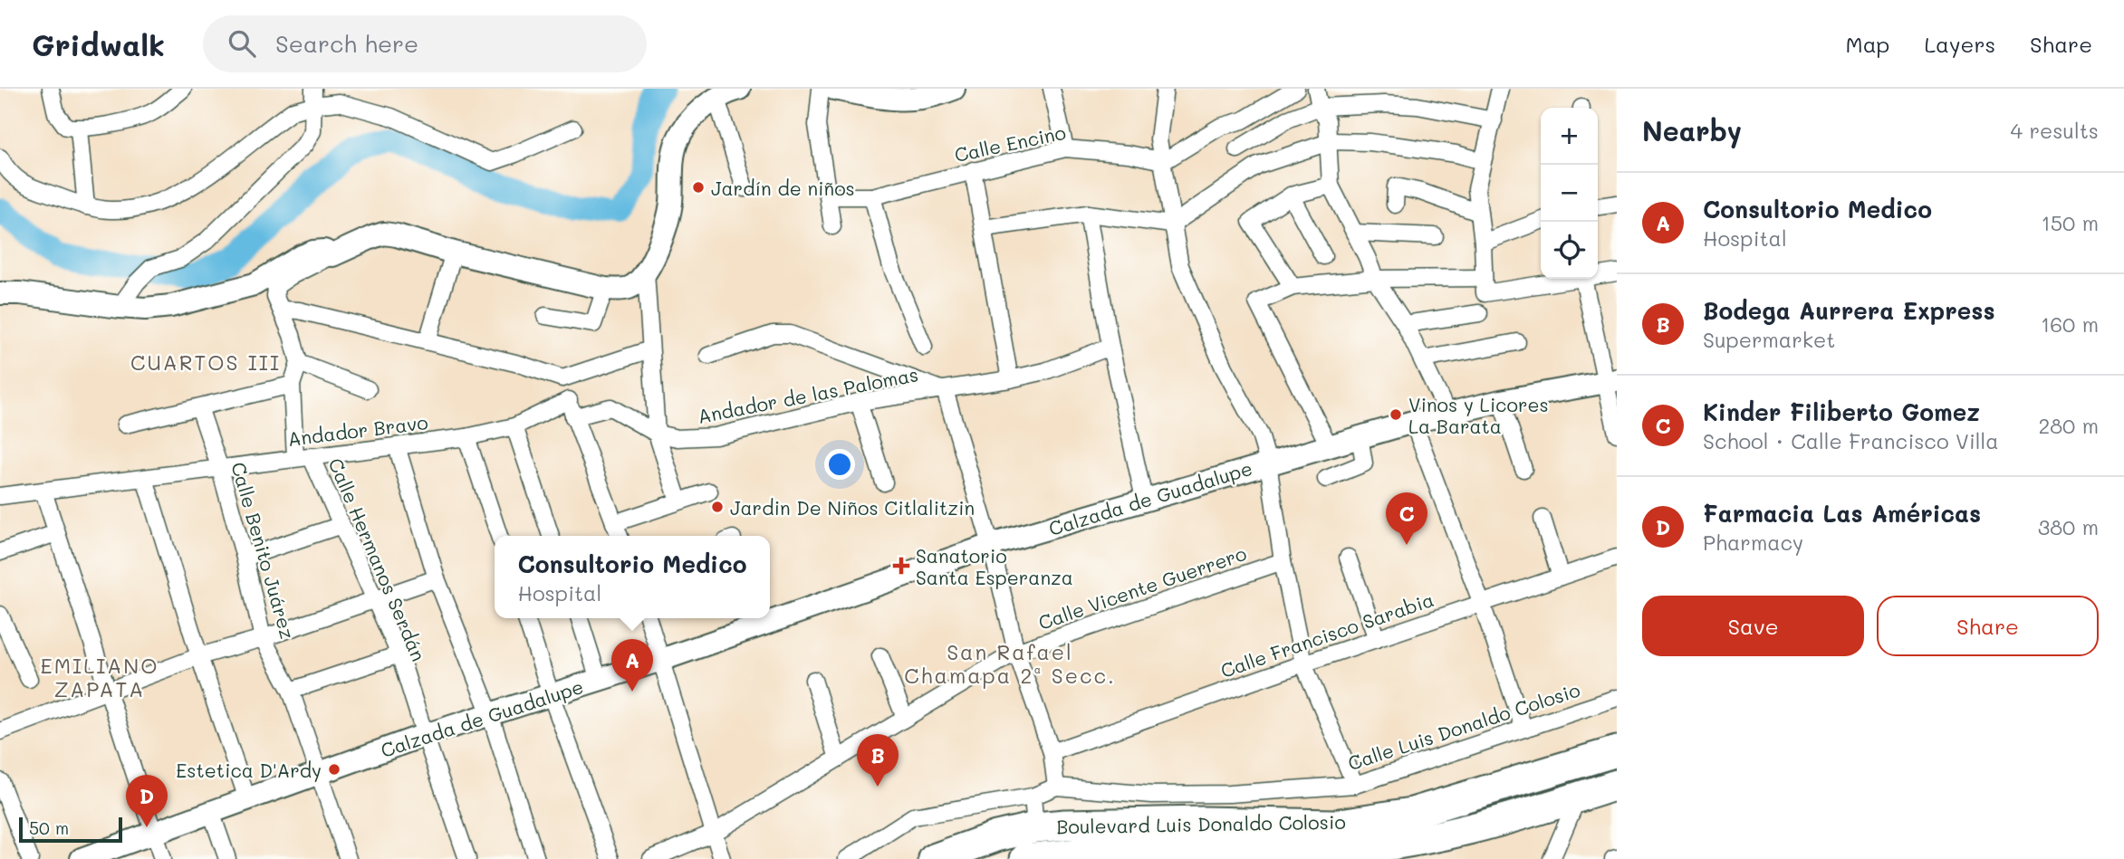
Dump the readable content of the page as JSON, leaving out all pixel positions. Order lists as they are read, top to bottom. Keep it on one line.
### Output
{"streets":{"highway":["Boulevard Luis Donaldo Colosio"],"street":["Calle Encino","Andador de las Palomas","Andador Bravo","Calzada de Guadalupe","Calle Benito Juárez","Calle Hermanos Serdán","Calle Vicente Guerrero","Calle Francisco Sarabia","Calle Luis Donaldo Colosio"]},"crossings":[["Andador Bravo","Calle Benito Juárez"],["Andador Bravo","Calle Hermanos Serdán"],["Calzada de Guadalupe","Calle Benito Juárez"],["Calzada de Guadalupe","Calle Hermanos Serdán"]],"districts":["CUARTOS III","San Rafael Chamapa 2ª Secc.","EMILIANO ZAPATA"],"places":{"other":["Jardín de niños","Vinos y Licores La Barata","Jardin De Niños Citlalitzin","Estetica D'Ardy"],"health":["Sanatorio Santa Esperanza"]},"scale_bar":"50 m","page":{"header":"Gridwalk","search":"Search here","nav":["Map","Layers","Share"],"heading":["Nearby","4 results"],"map_buttons":["+","−"],"list":[{"mark":"A","name":"Consultorio Medico","note":"Hospital","value":"150 m"},{"mark":"B","name":"Bodega Aurrera Express","note":"Supermarket","value":"160 m"},{"mark":"C","name":"Kinder Filiberto Gomez","note":"School · Calle Francisco Villa","value":"280 m"},{"mark":"D","name":"Farmacia Las Américas","note":"Pharmacy","value":"380 m"}],"pins":["C","A","B","D"],"popup":["Consultorio Medico","Hospital"],"buttons":["Save","Share"],"scale":"50 m"}}
